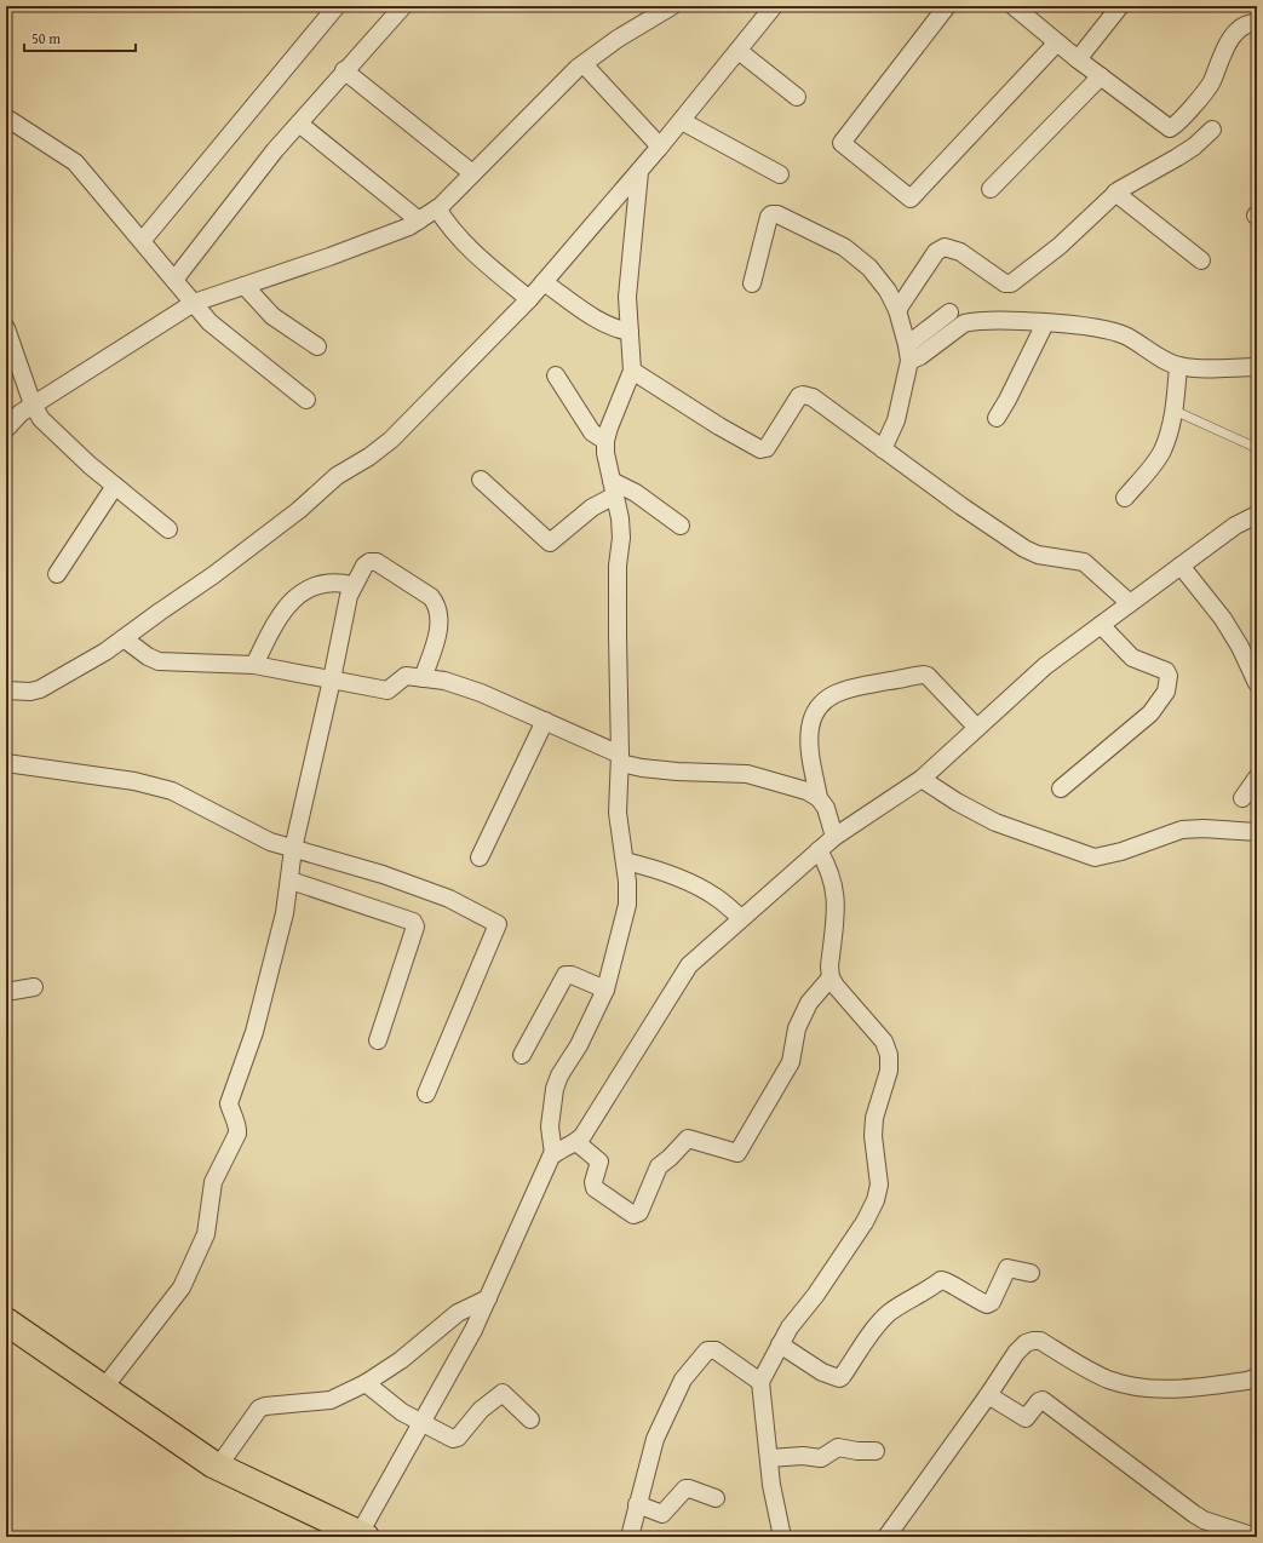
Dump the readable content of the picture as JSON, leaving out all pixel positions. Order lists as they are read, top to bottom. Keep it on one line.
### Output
{"scale_bar":"50 m"}
